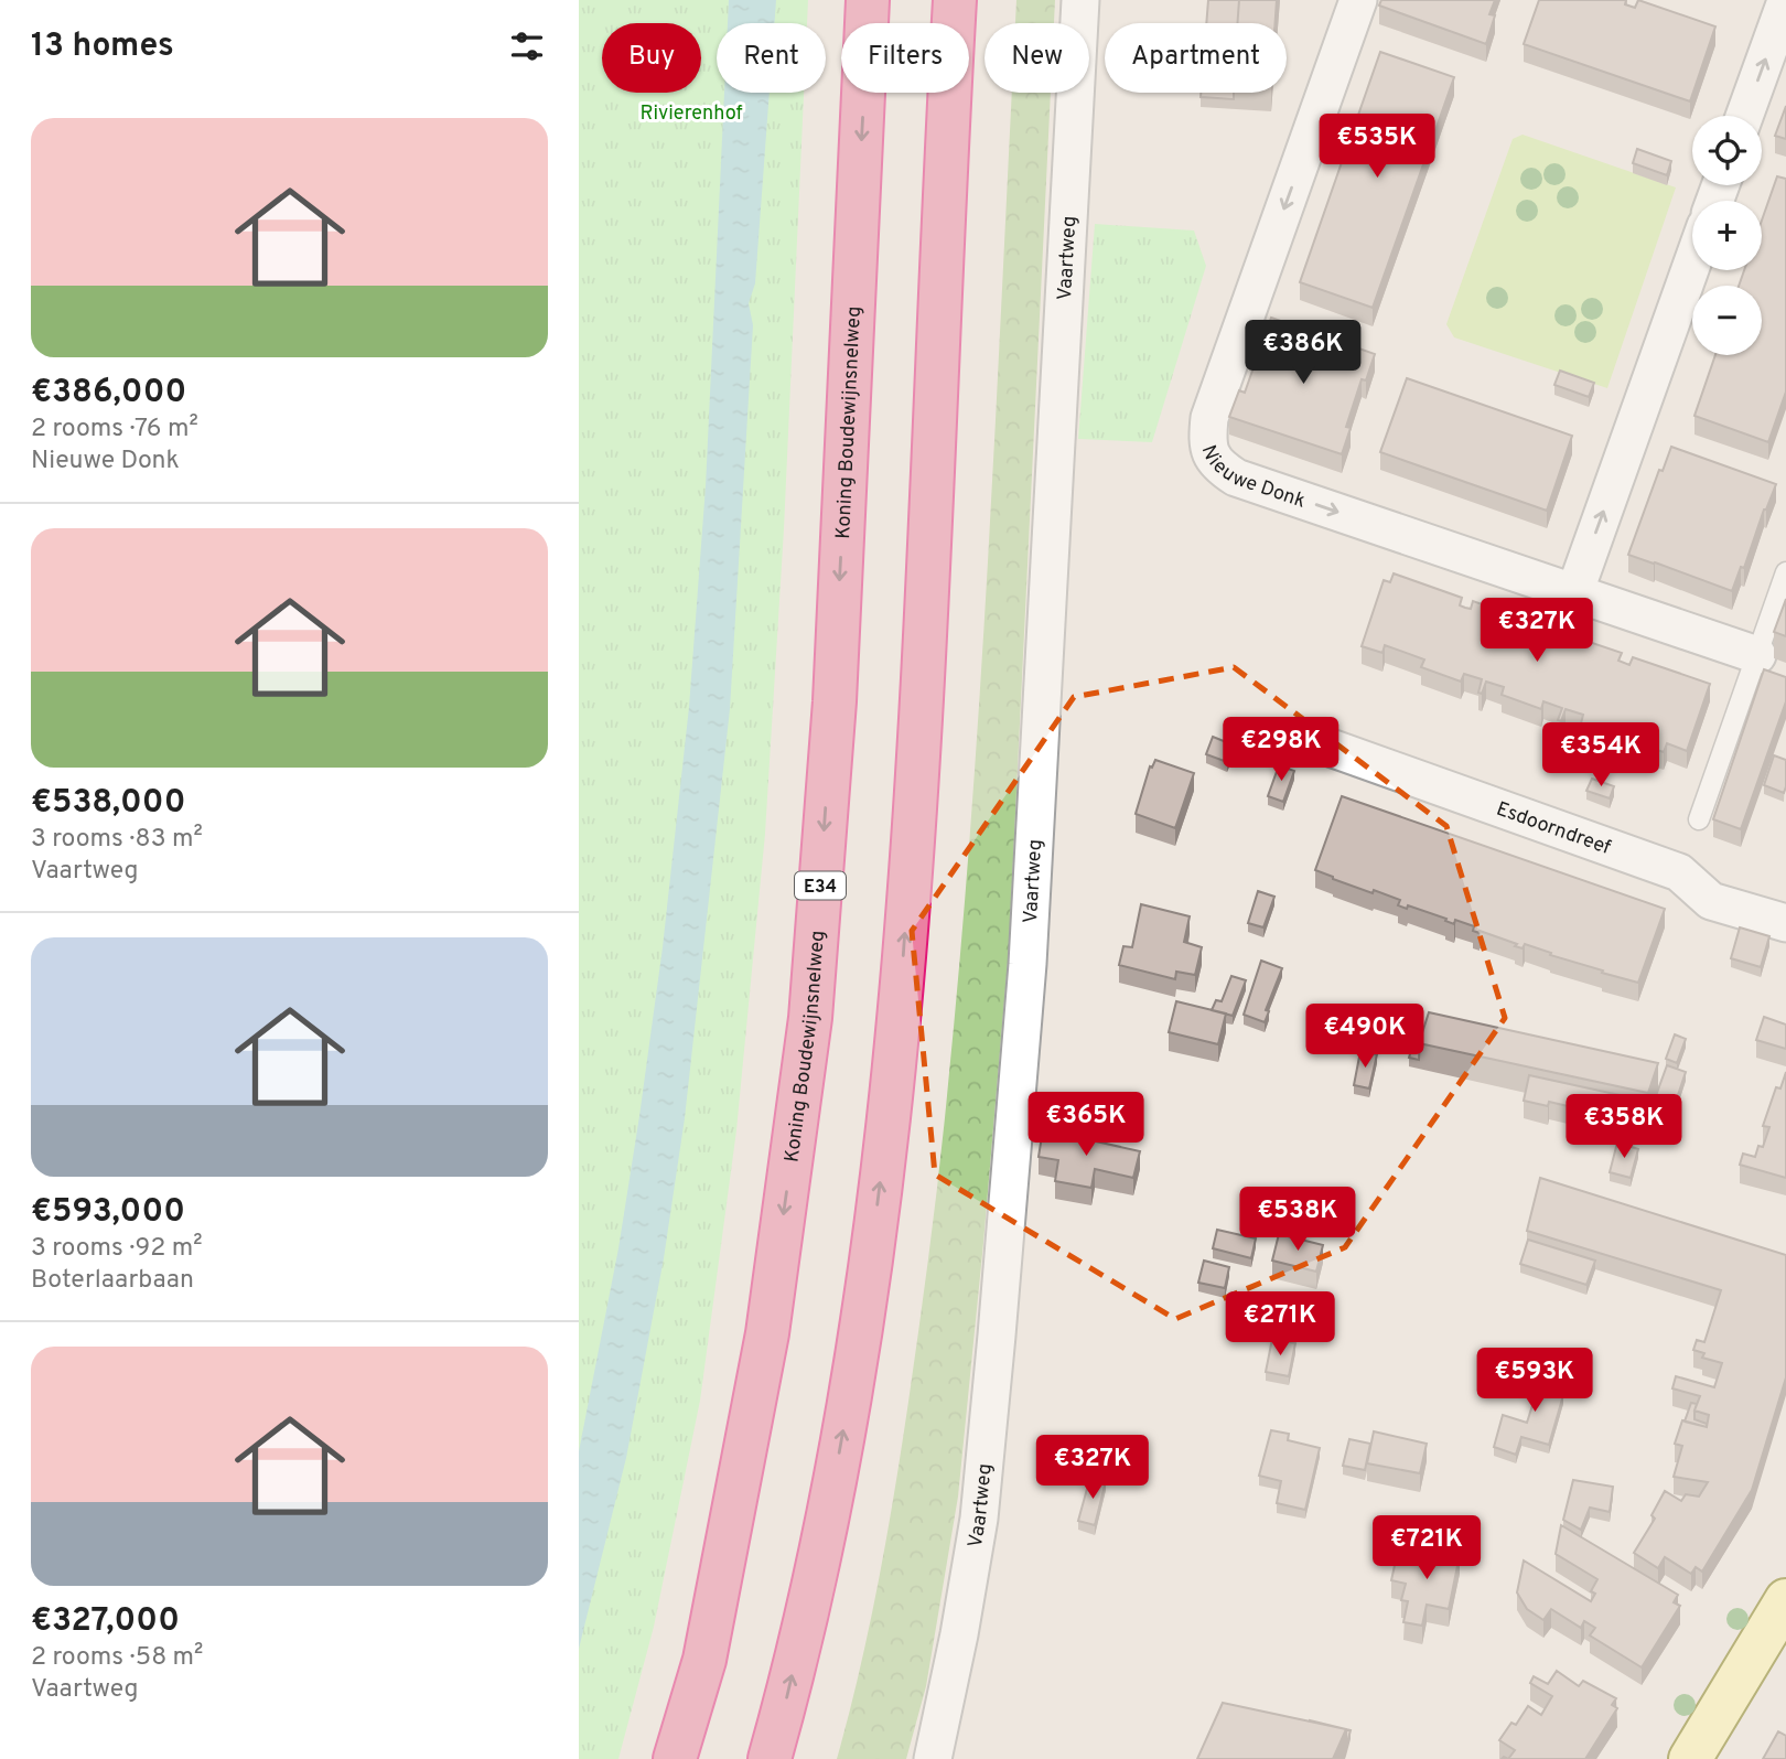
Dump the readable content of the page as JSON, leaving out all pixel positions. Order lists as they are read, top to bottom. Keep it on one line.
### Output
{"streets":{"highway":["Koning Boudewijnsnelweg","E34"],"street":["Vaartweg","Nieuwe Donk","Esdoorndreef"]},"parks":["Rivierenhof"],"page":{"heading":"13 homes","chip":["Buy","Rent","Filters","New","Apartment"],"list":[{"name":"€386,000","note":"2 rooms · 76 m² · Nieuwe Donk"},{"name":"€538,000","note":"3 rooms · 83 m² · Vaartweg"},{"name":"€593,000","note":"3 rooms · 92 m² · Boterlaarbaan"},{"name":"€327,000","note":"2 rooms · 58 m² · Vaartweg"}],"price":["€535K","€386K","€327K","€298K","€354K","€490K","€365K","€358K","€538K","€271K","€593K","€327K","€721K"],"map_buttons":["+","−"]}}
